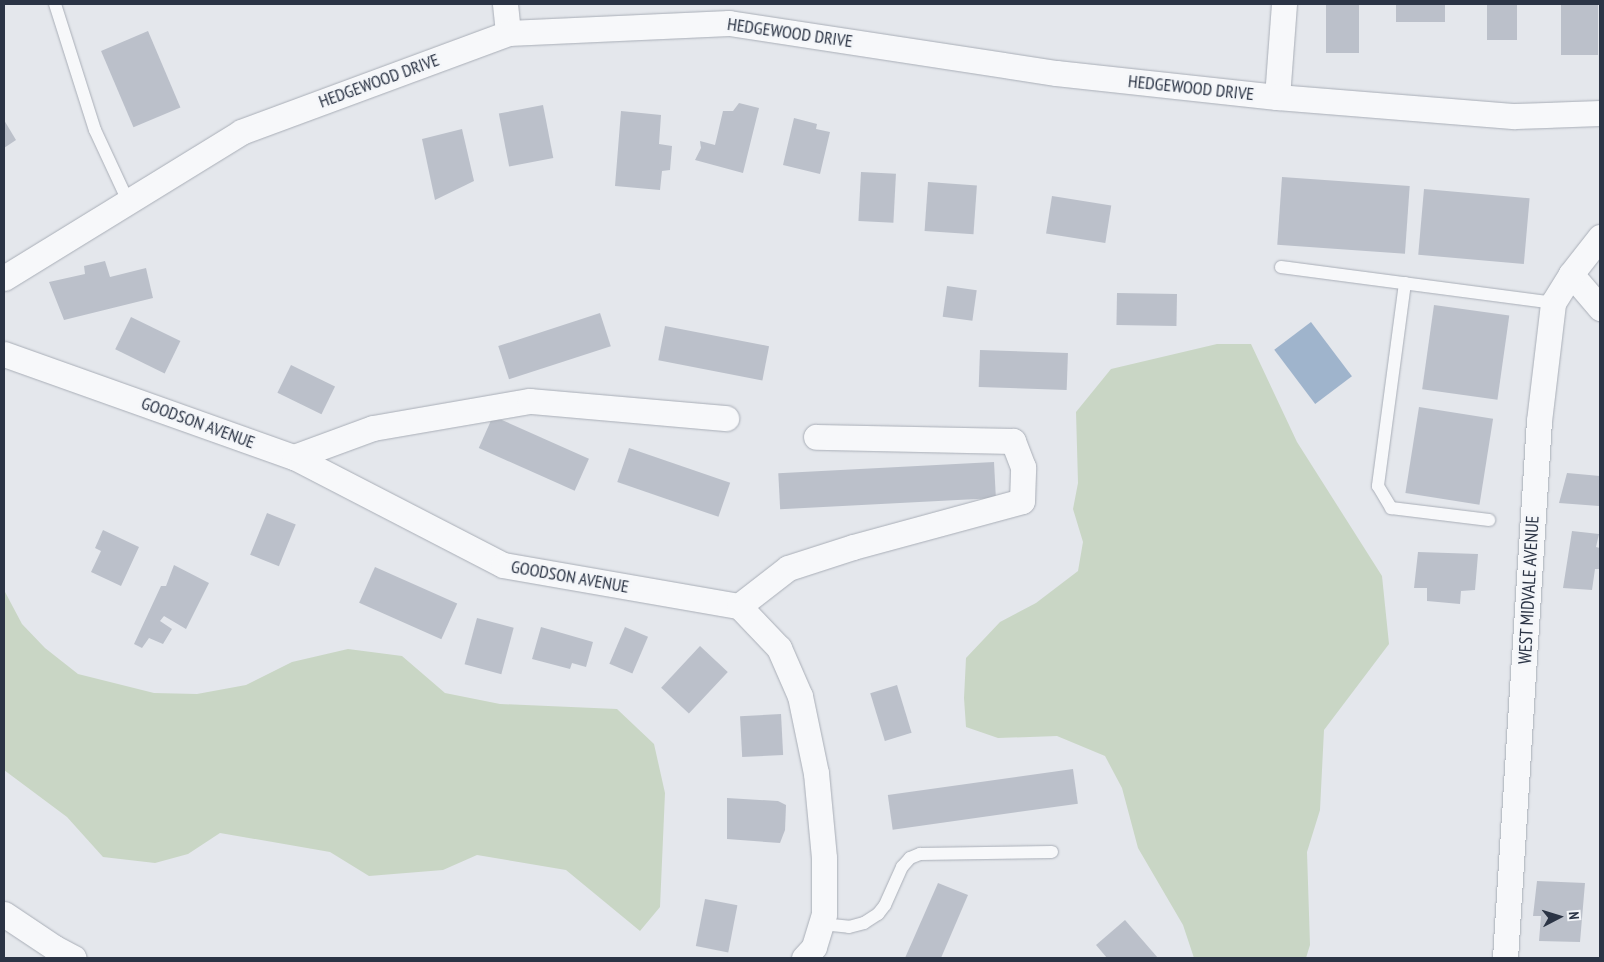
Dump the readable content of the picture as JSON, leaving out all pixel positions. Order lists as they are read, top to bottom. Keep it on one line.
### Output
{"streets":{"street":["HEDGEWOOD DRIVE","GOODSON AVENUE","WEST MIDVALE AVENUE"]},"north":"right"}
